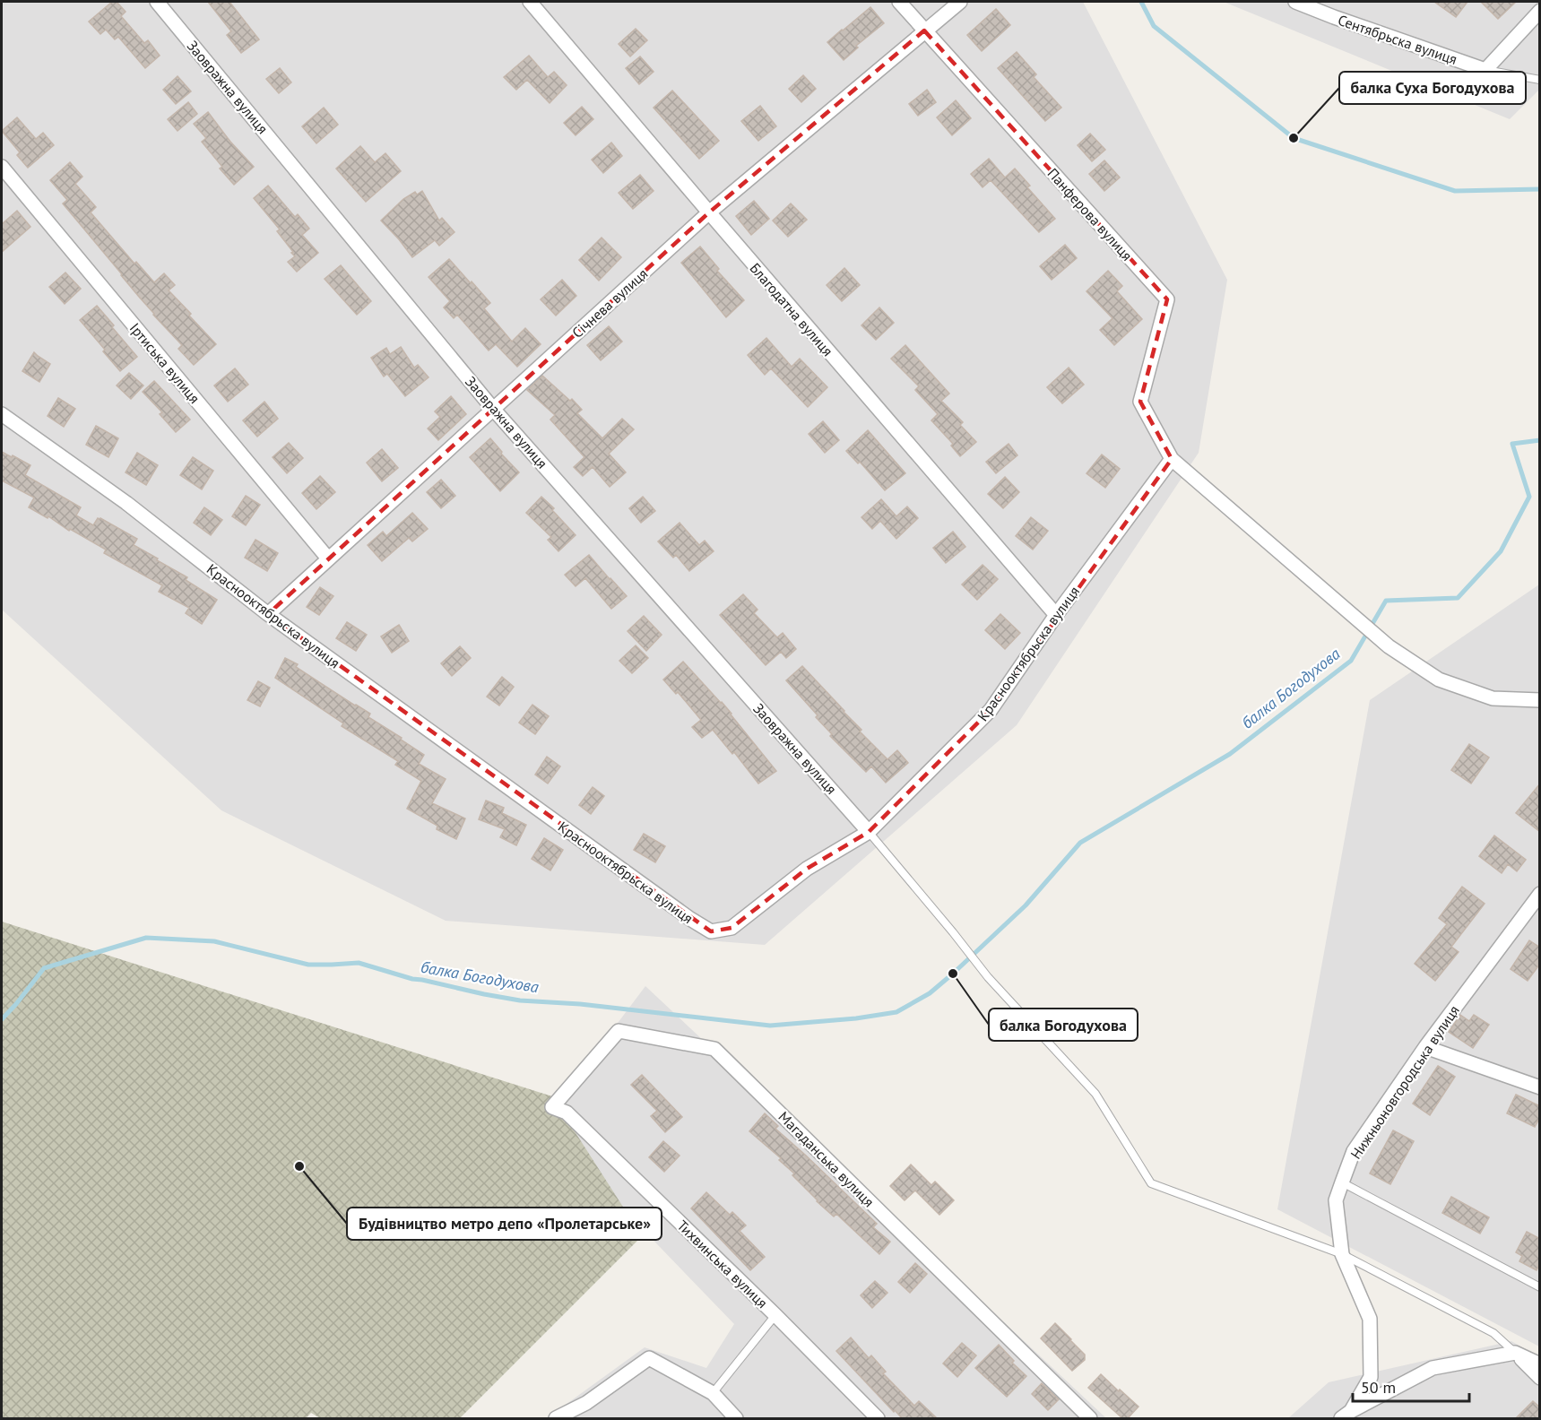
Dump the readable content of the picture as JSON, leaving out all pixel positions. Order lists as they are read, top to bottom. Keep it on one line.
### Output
{"streets":{"street":["Сентябрьска вулиця","Заовражна вулиця","Панферова вулиця","Січнева вулиця","Благодатна вулиця","Іртиська вулиця","Краснооктябрьска вулиця","Нижньоновгородська вулиця","Магаданська вулиця","Тихвинська вулиця"]},"crossings":[["Заовражна вулиця","Січнева вулиця"],["Заовражна вулиця","Краснооктябрьска вулиця"],["Панферова вулиця","Січнева вулиця"],["Панферова вулиця","Краснооктябрьска вулиця"],["Січнева вулиця","Благодатна вулиця"],["Січнева вулиця","Іртиська вулиця"],["Січнева вулиця","Краснооктябрьска вулиця"],["Благодатна вулиця","Краснооктябрьска вулиця"],["Магаданська вулиця","Тихвинська вулиця"]],"water":["балка Богодухова"],"places":["балка Суха Богодухова","балка Богодухова","Будівництво метро депо «Пролетарське»"],"scale_bar":"50 m"}
